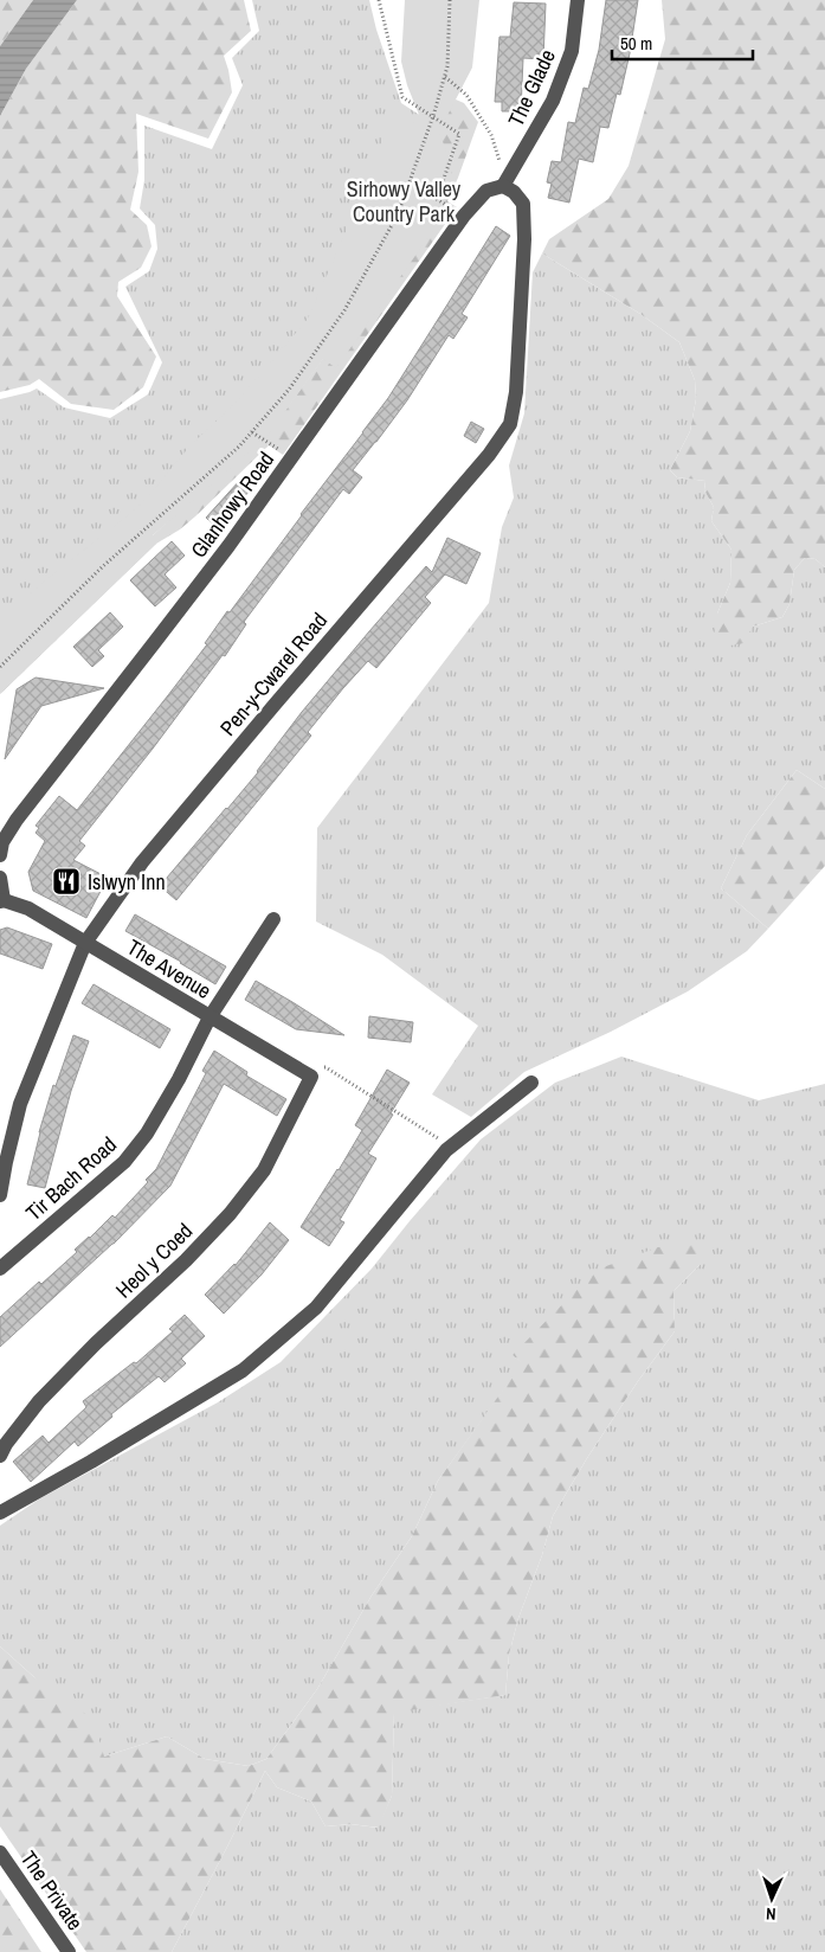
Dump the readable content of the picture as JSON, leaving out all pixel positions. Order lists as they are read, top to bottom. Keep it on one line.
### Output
{"streets":{"street":["The Glade","Glanhowy Road","Pen-y-Cwarel Road","The Avenue","Tir Bach Road","Heol y Coed","The Private"]},"crossings":[["The Glade","Glanhowy Road"],["The Glade","Pen-y-Cwarel Road"],["Glanhowy Road","Pen-y-Cwarel Road"],["Pen-y-Cwarel Road","The Avenue"],["The Avenue","Tir Bach Road"],["The Avenue","Heol y Coed"]],"parks":["Sirhowy Valley Country Park"],"places":{"restaurant":["Islwyn Inn"]},"scale_bar":"50 m","north":"bottom"}
